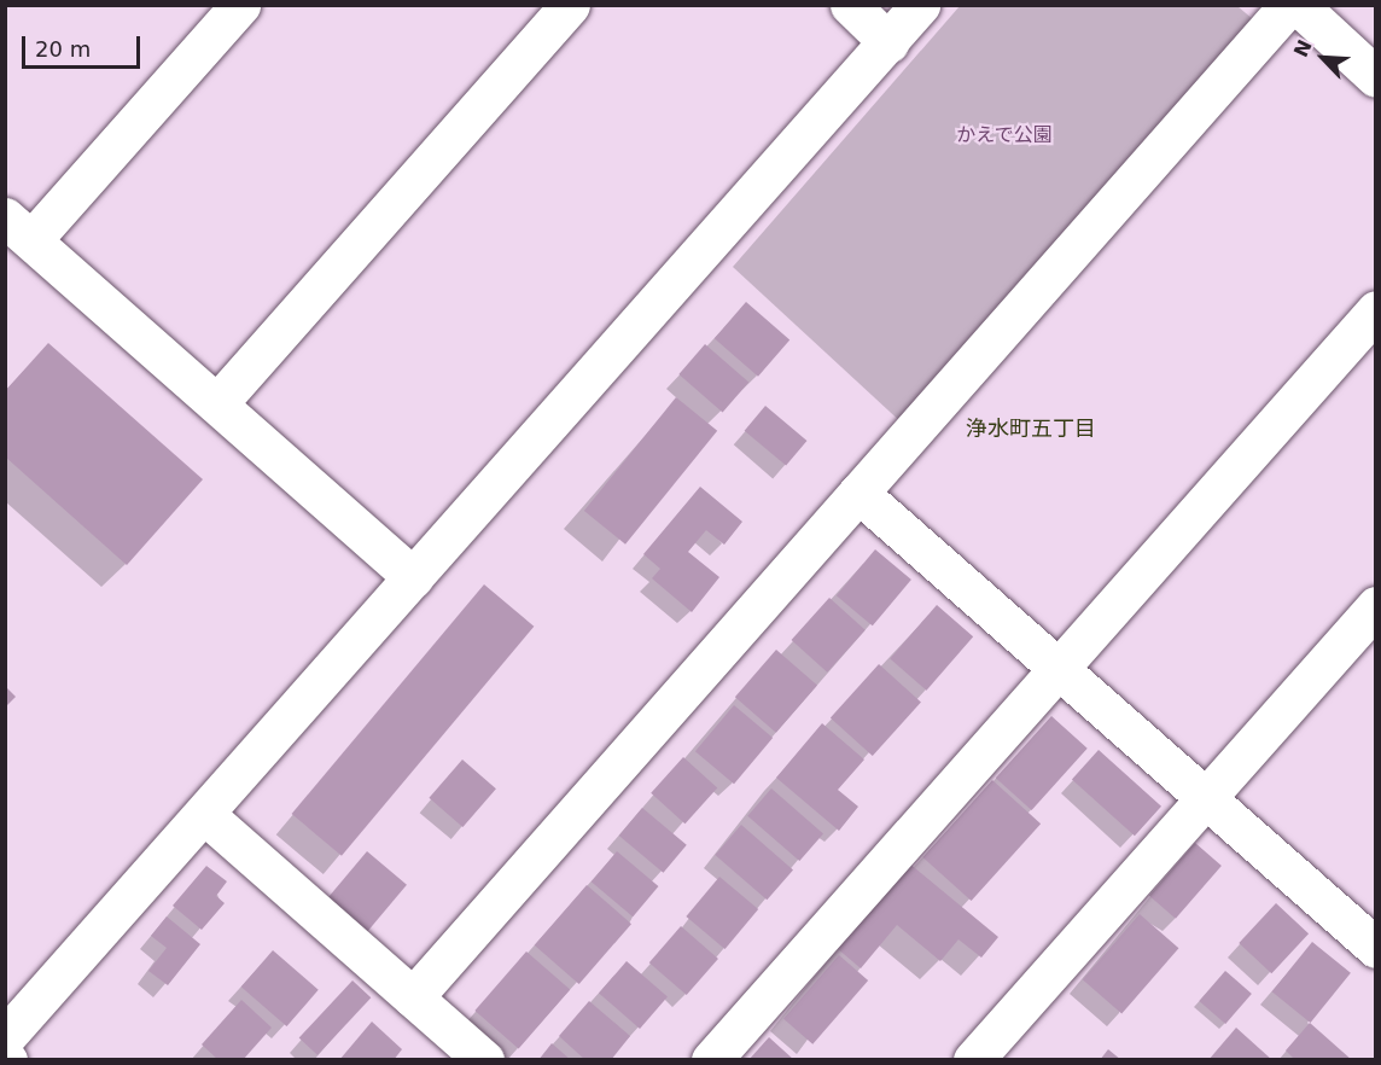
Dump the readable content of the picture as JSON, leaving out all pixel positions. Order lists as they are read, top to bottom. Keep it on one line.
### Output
{"districts":["浄水町五丁目"],"parks":["かえで公園"],"scale_bar":"20 m","north":"top left"}
